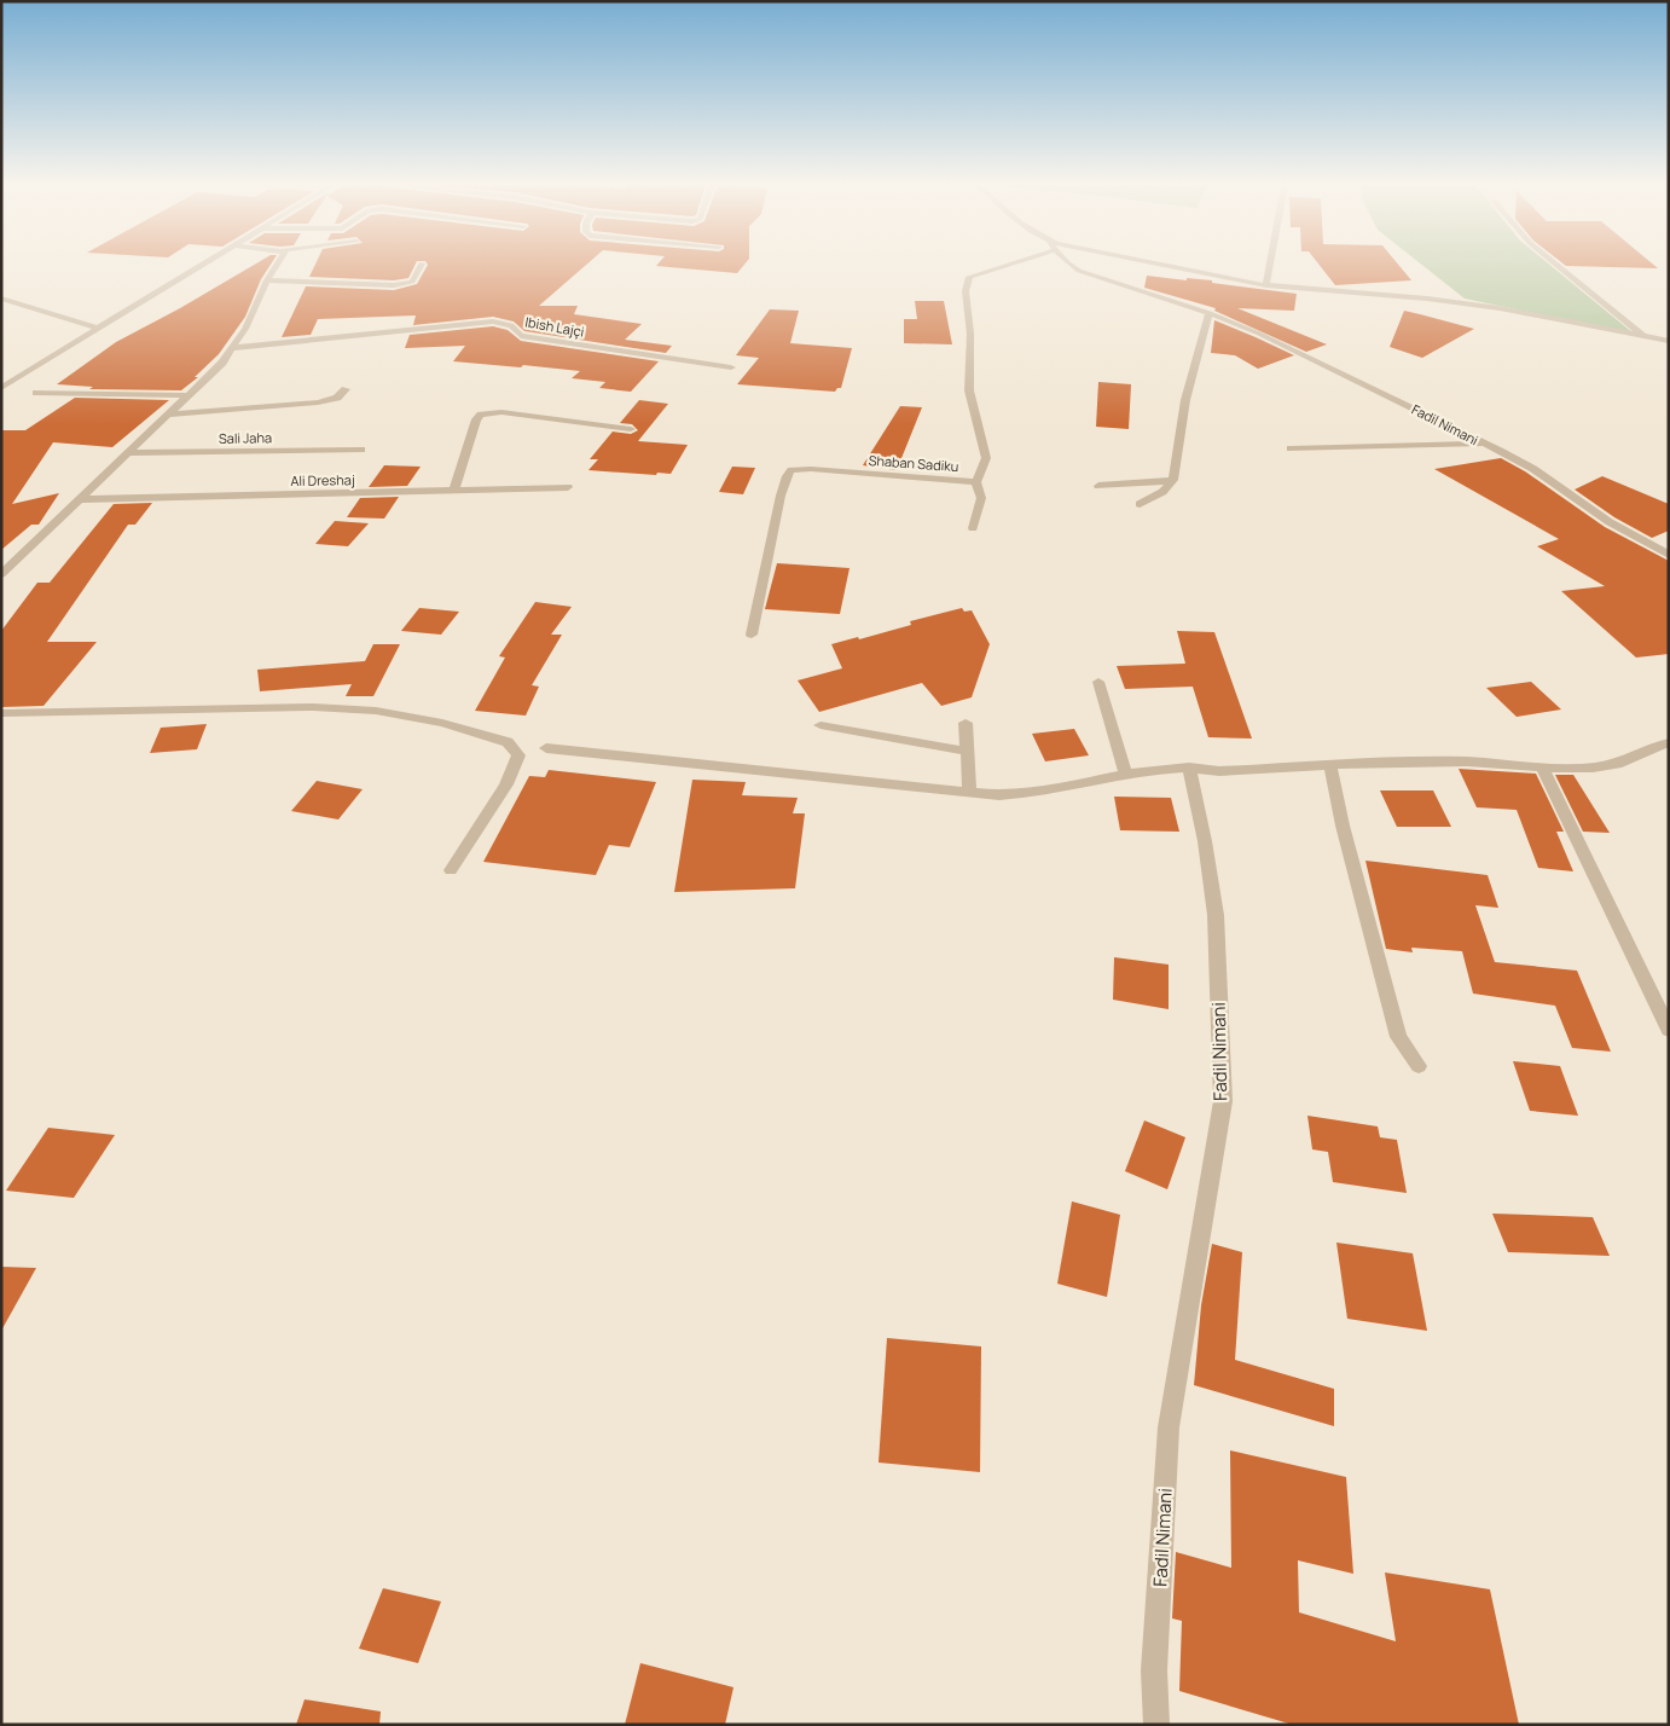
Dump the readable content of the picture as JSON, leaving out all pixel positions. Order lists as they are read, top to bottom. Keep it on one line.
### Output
{"streets":{"street":["Ibish Lajçi","Fadil Nimani","Sali Jaha","Shaban Sadiku","Ali Dreshaj"]}}
